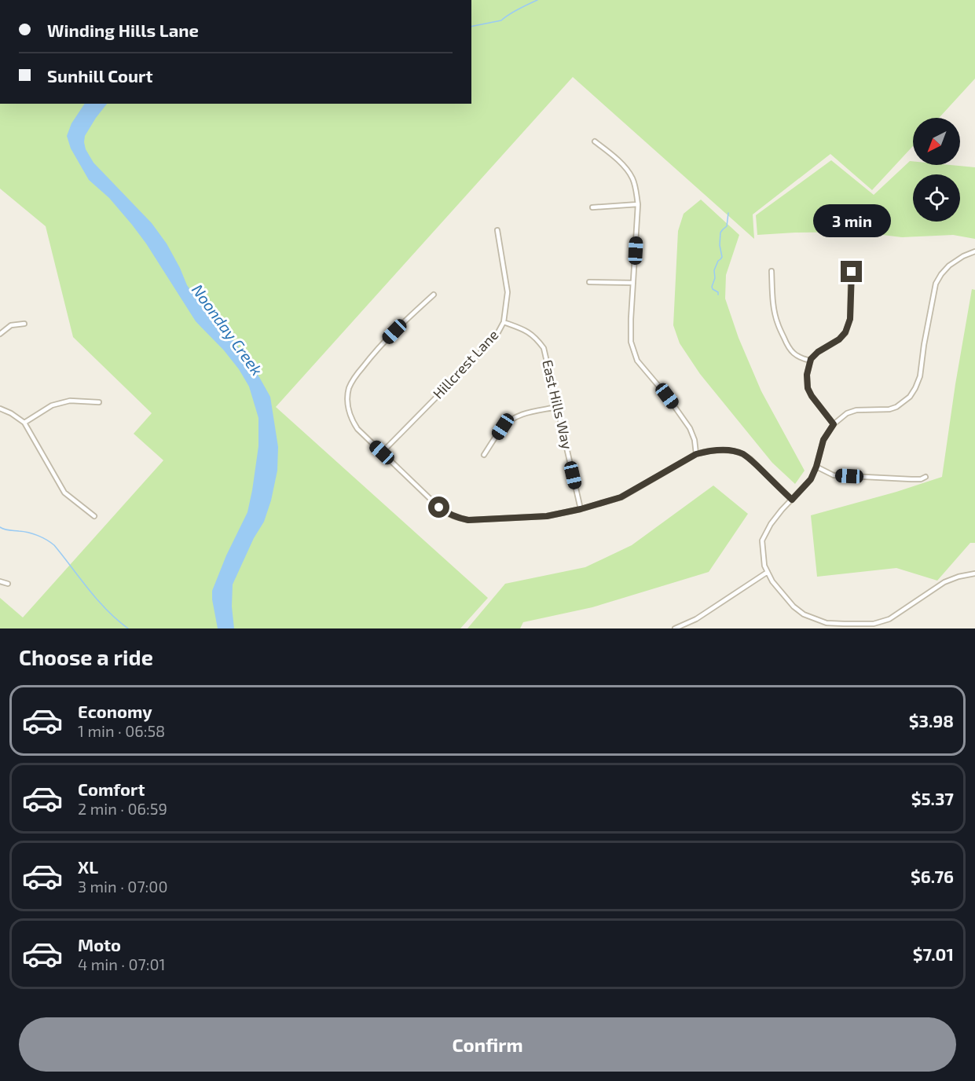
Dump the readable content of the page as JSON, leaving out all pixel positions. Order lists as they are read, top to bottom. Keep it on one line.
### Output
{"streets":{"street":["Hillcrest Lane","East Hills Way"]},"crossings":[["Hillcrest Lane","East Hills Way"]],"water":["Noonday Creek"],"north":"bottom left","page":{"banner":["Winding Hills Lane","Sunhill Court"],"bubble":"3 min","heading":"Choose a ride","list":[{"name":"Economy","note":"1 min · 06:58","value":"$3.98"},{"name":"Comfort","note":"2 min · 06:59","value":"$5.37"},{"name":"XL","note":"3 min · 07:00","value":"$6.76"},{"name":"Moto","note":"4 min · 07:01","value":"$7.01"}],"buttons":"Confirm"}}
